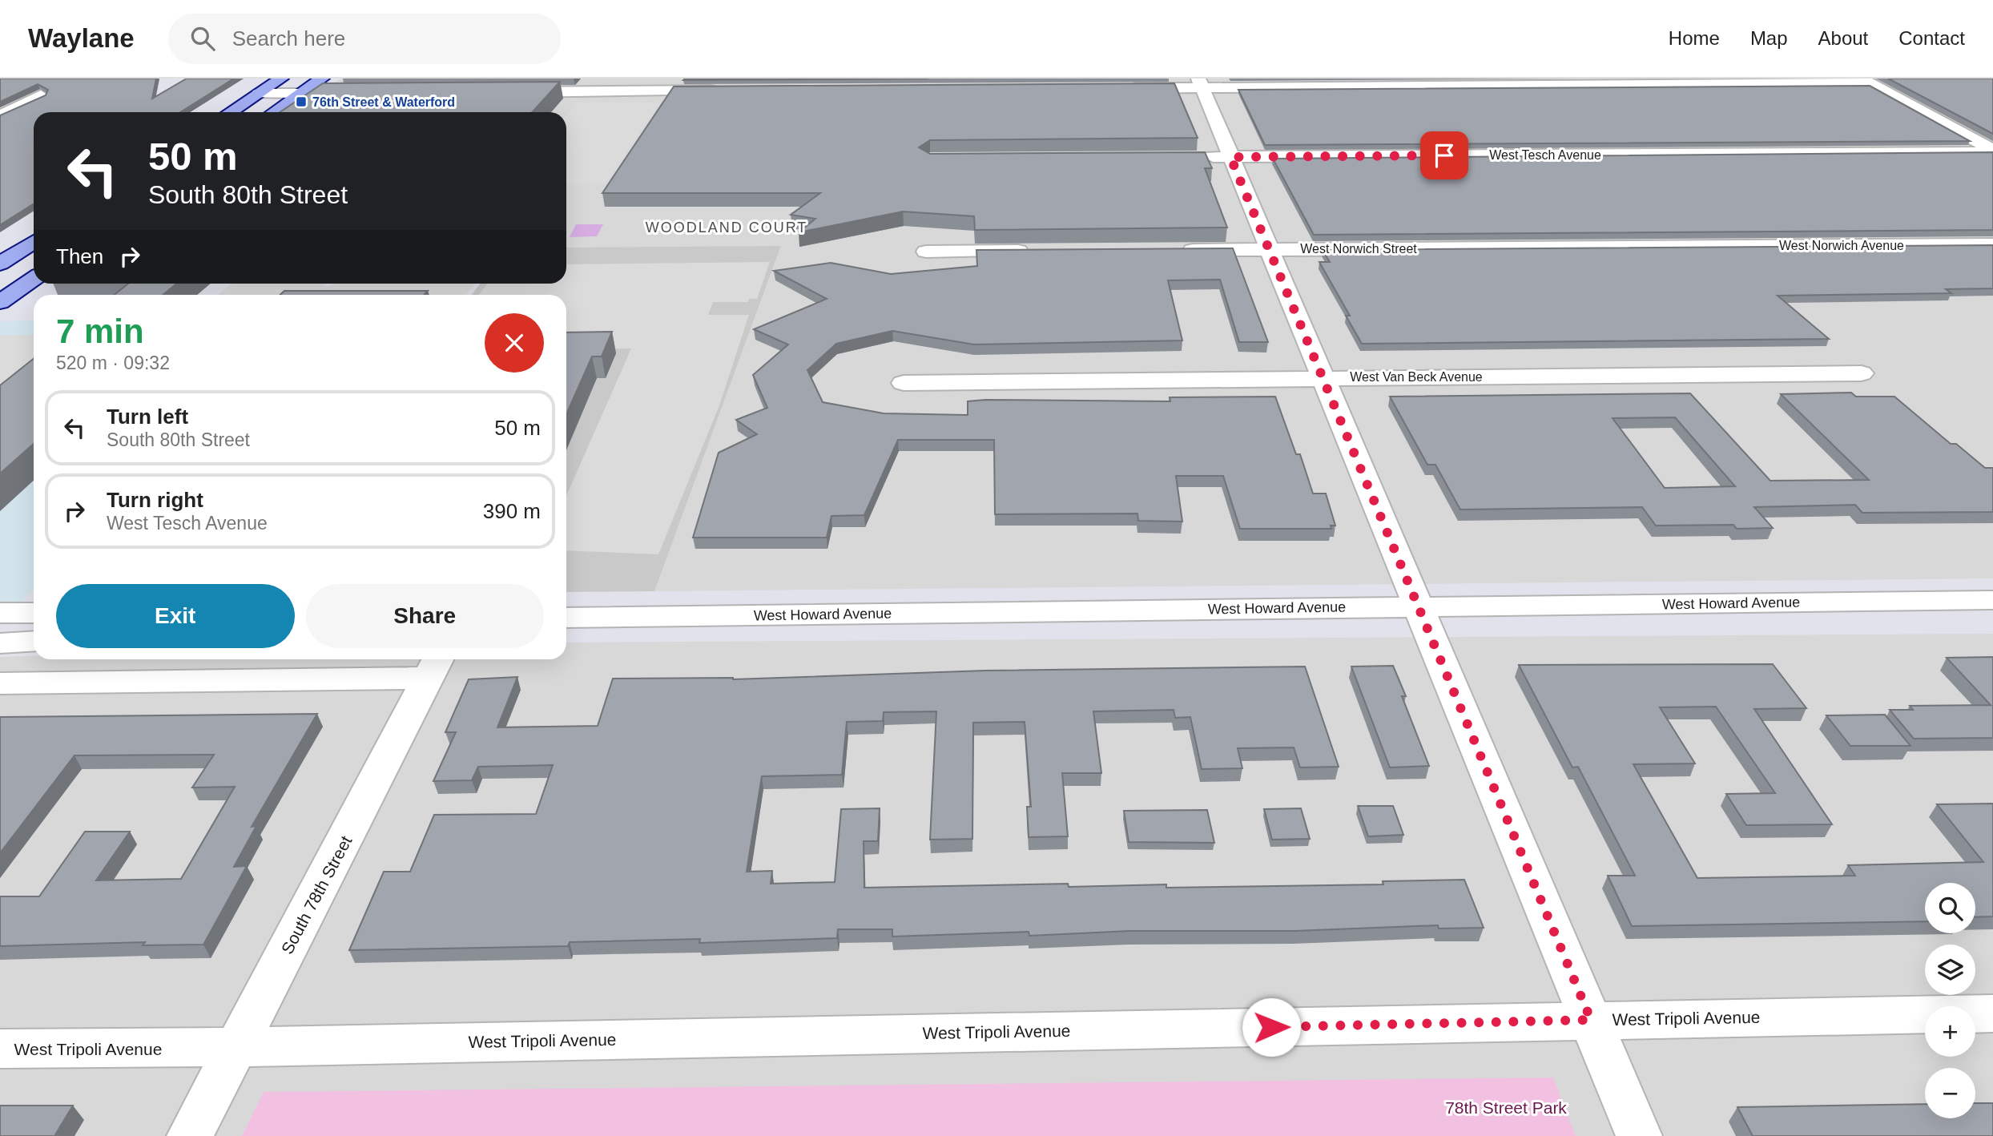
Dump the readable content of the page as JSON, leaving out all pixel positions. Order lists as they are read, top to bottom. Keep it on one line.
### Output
{"streets":{"street":["West Tesch Avenue","West Norwich Avenue","West Norwich Street","West Van Beck Avenue","West Howard Avenue","South 78th Street","West Tripoli Avenue"]},"crossings":[["West Norwich Avenue","West Norwich Street"],["South 78th Street","West Tripoli Avenue"]],"districts":["WOODLAND COURT"],"parks":["78th Street Park"],"places":{"transit":["76th Street & Waterford"]},"page":{"header":"Waylane","search":"Search here","nav":["Home","Map","About","Contact"],"turn":["50 m","South 80th Street"],"then":"Then","heading":["7 min","520 m · 09:32"],"list":[{"name":"Turn left","note":"South 80th Street","value":"50 m"},{"name":"Turn right","note":"West Tesch Avenue","value":"390 m"}],"buttons":["Exit","Share"],"map_buttons":["+","−"]}}
